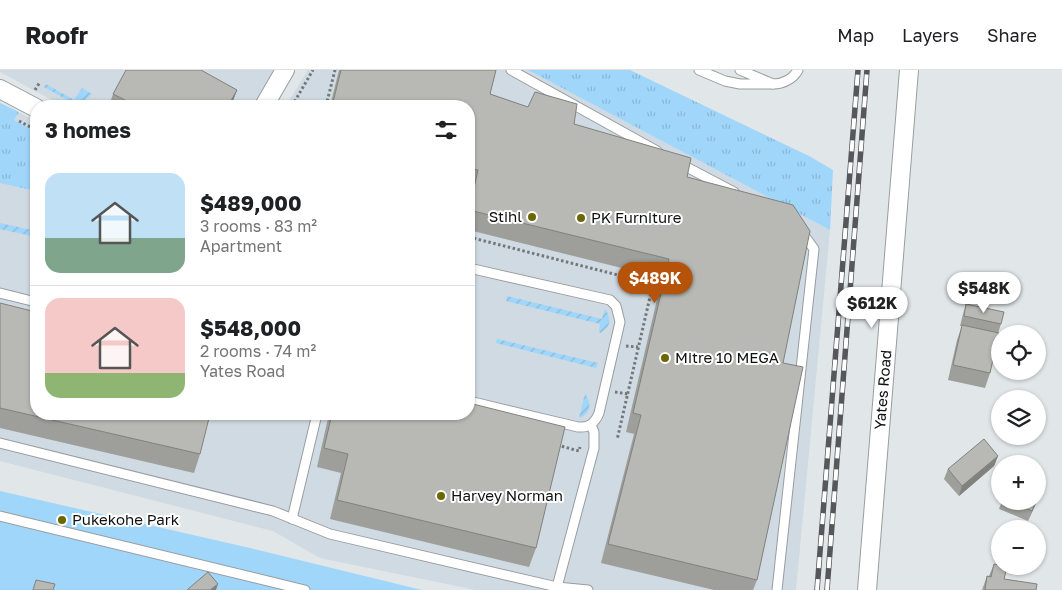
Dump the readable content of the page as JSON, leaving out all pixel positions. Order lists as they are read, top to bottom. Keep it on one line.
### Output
{"streets":{"street":["Yates Road"]},"places":["Stihl","PK Furniture","Mitre 10 MEGA","Harvey Norman","Pukekohe Park"],"page":{"header":"Roofr","nav":["Map","Layers","Share"],"heading":"3 homes","list":[{"name":"$489,000","note":"3 rooms · 83 m² · Apartment"},{"name":"$548,000","note":"2 rooms · 74 m² · Yates Road"}],"price":["$489K","$548K","$612K"],"map_buttons":["+","−"]}}
